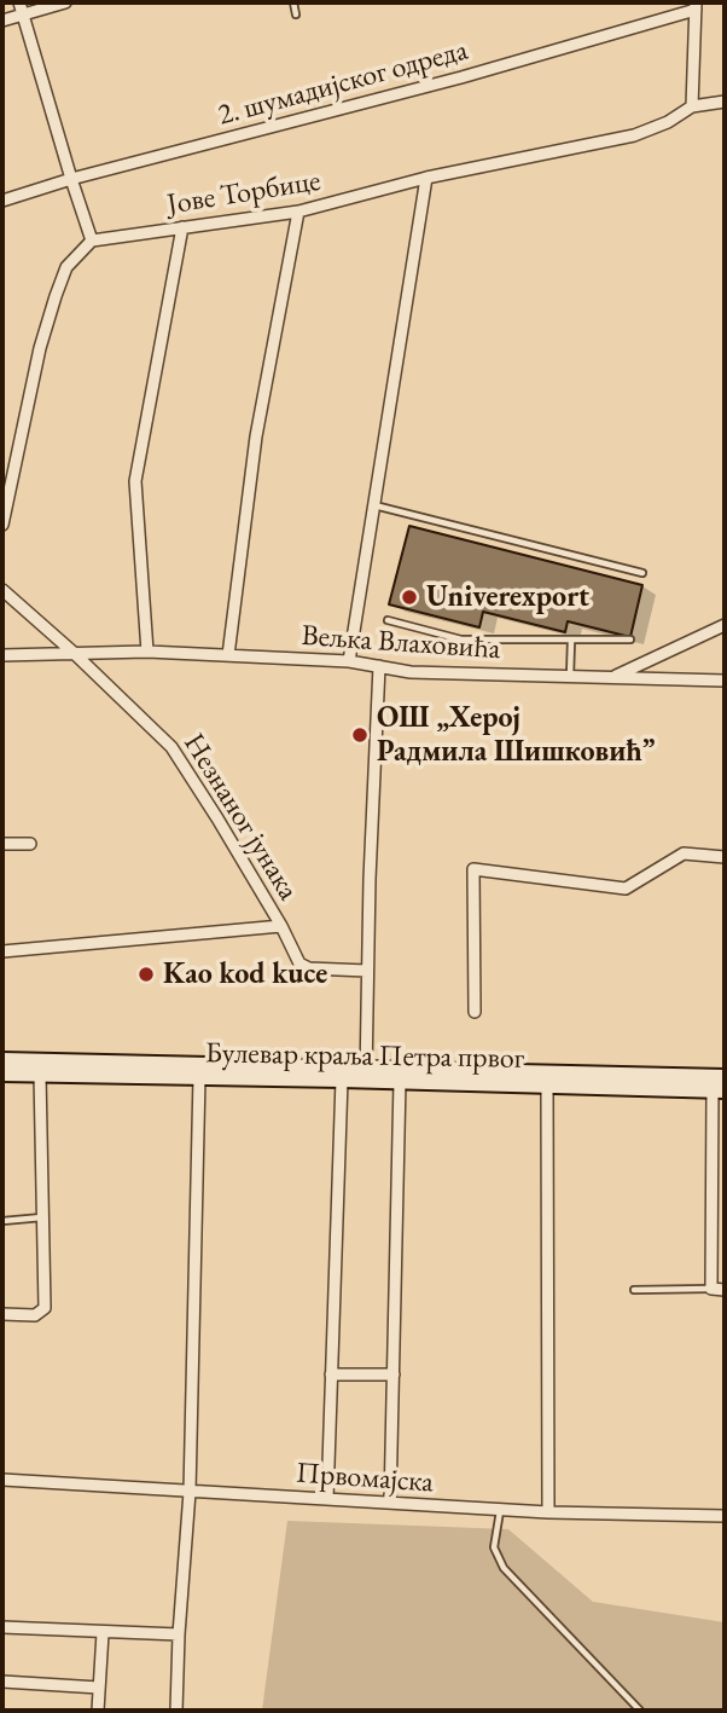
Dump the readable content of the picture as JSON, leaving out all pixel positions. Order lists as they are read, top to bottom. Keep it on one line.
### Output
{"streets":{"main road":["Булевар краља Петра првог"],"street":["2. шумадијског одреда","Јове Торбице","Вељка Влаховића","Незнаног јунака","Првомајска"]},"crossings":[["Вељка Влаховића","Незнаног јунака"]],"places":["Univerexport","ОШ „Херој Радмила Шишковић”","Kao kod kuce"]}
